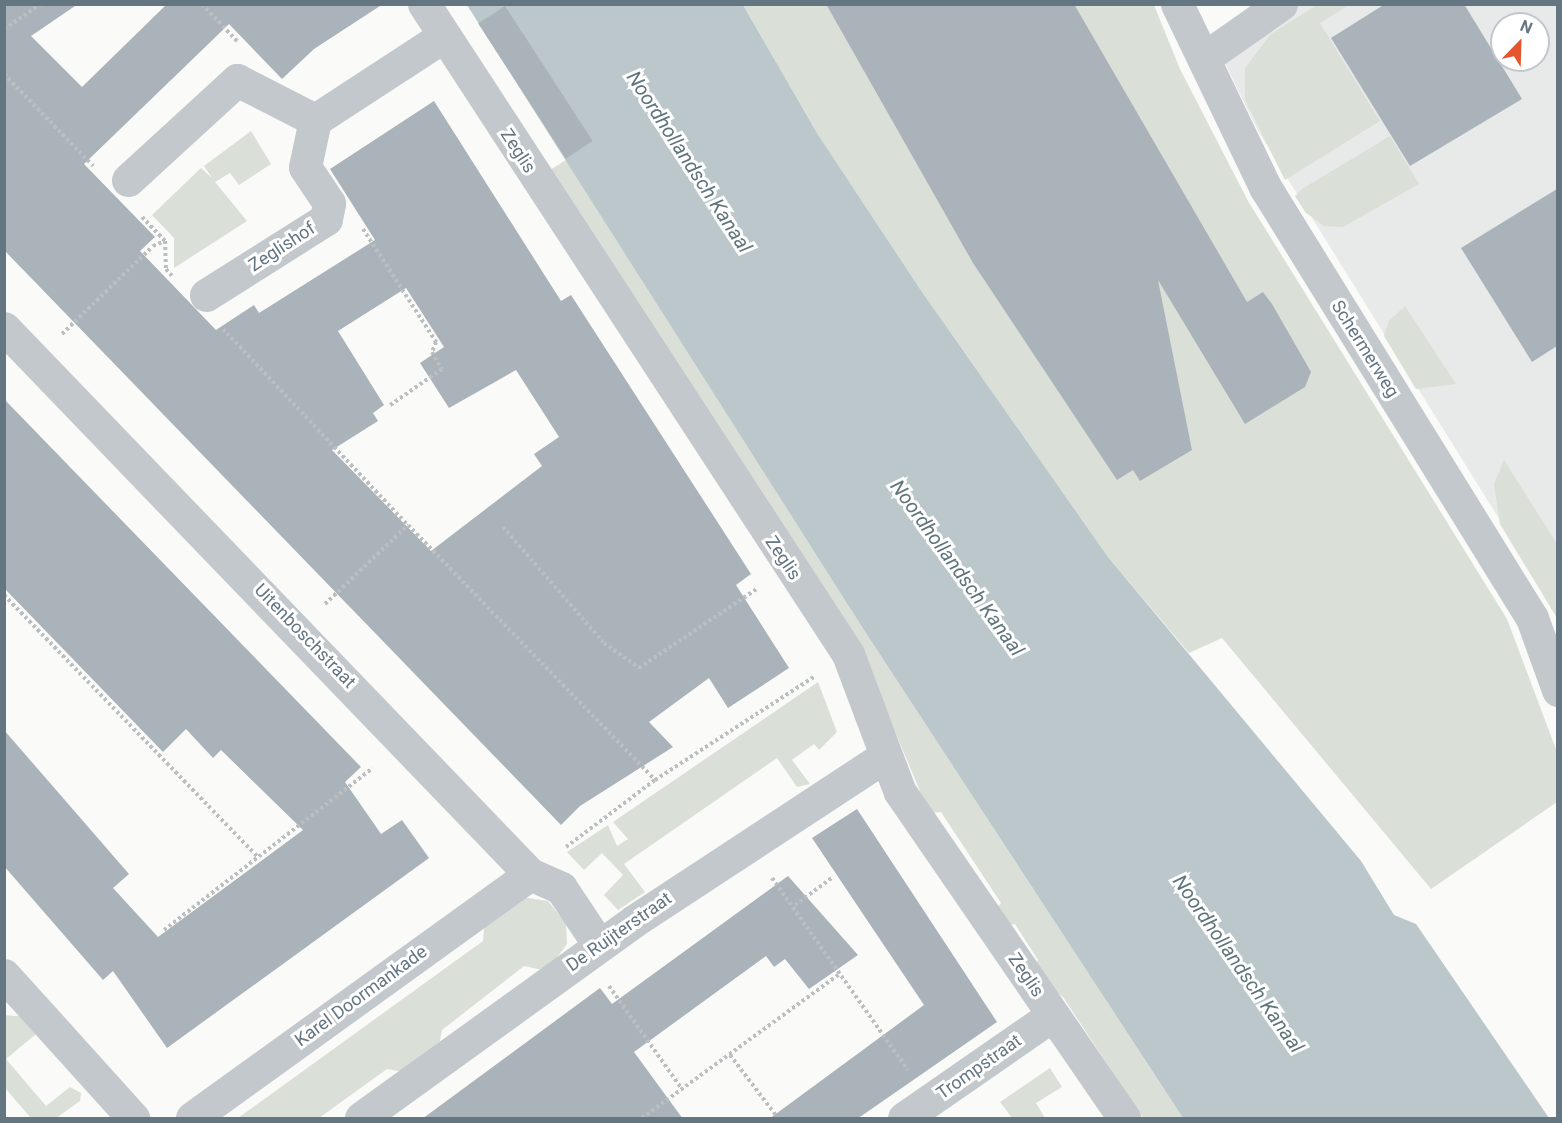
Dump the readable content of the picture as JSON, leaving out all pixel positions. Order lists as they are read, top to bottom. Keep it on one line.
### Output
{"streets":{"street":["Zeglis","Zeglishof","Schermerweg","Uitenboschstraat","De Ruijterstraat","Karel Doormankade","Trompstraat"]},"crossings":[["Zeglis","De Ruijterstraat"],["Zeglis","Trompstraat"],["Uitenboschstraat","De Ruijterstraat"],["Uitenboschstraat","Karel Doormankade"]],"water":["Noordhollandsch Kanaal"],"north":"top right"}
